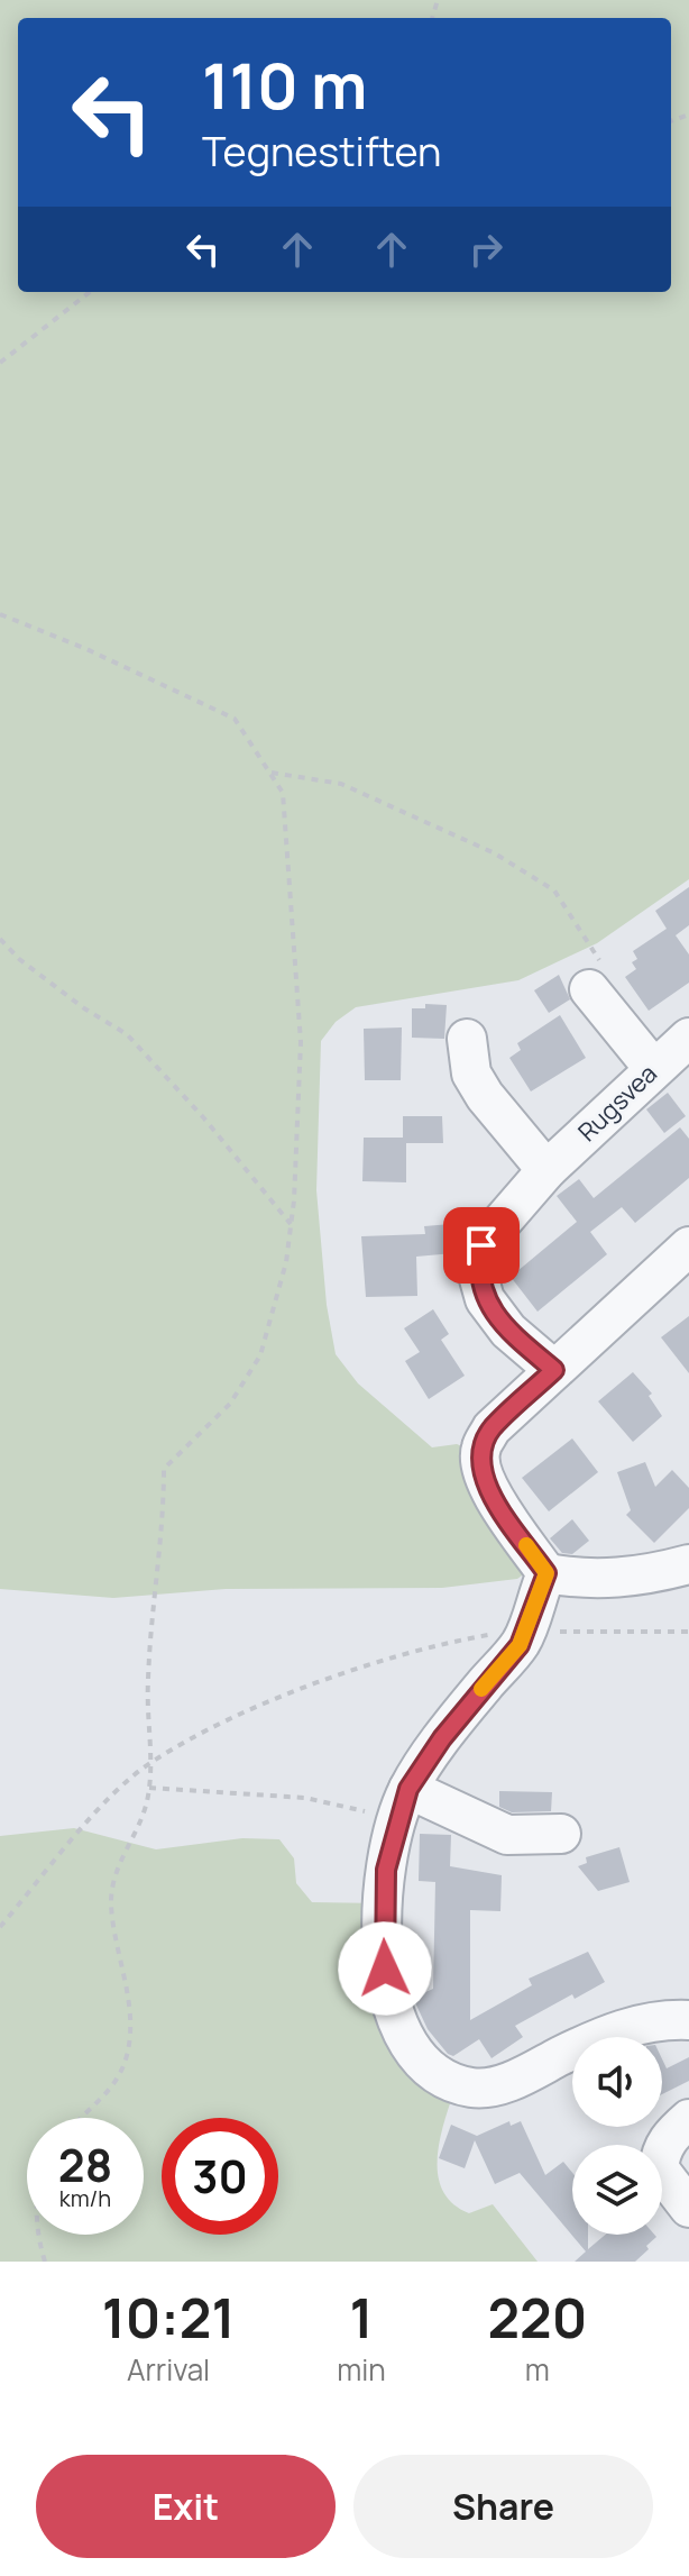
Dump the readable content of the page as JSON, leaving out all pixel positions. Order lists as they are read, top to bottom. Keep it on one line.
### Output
{"streets":{"street":["Rugsvea"]},"page":{"turn":["110 m","Tegnestiften"],"speed":"28 km/h","limit":"30","eta":["10:21","Arrival","1","min","220","m"],"buttons":["Exit","Share"]}}
